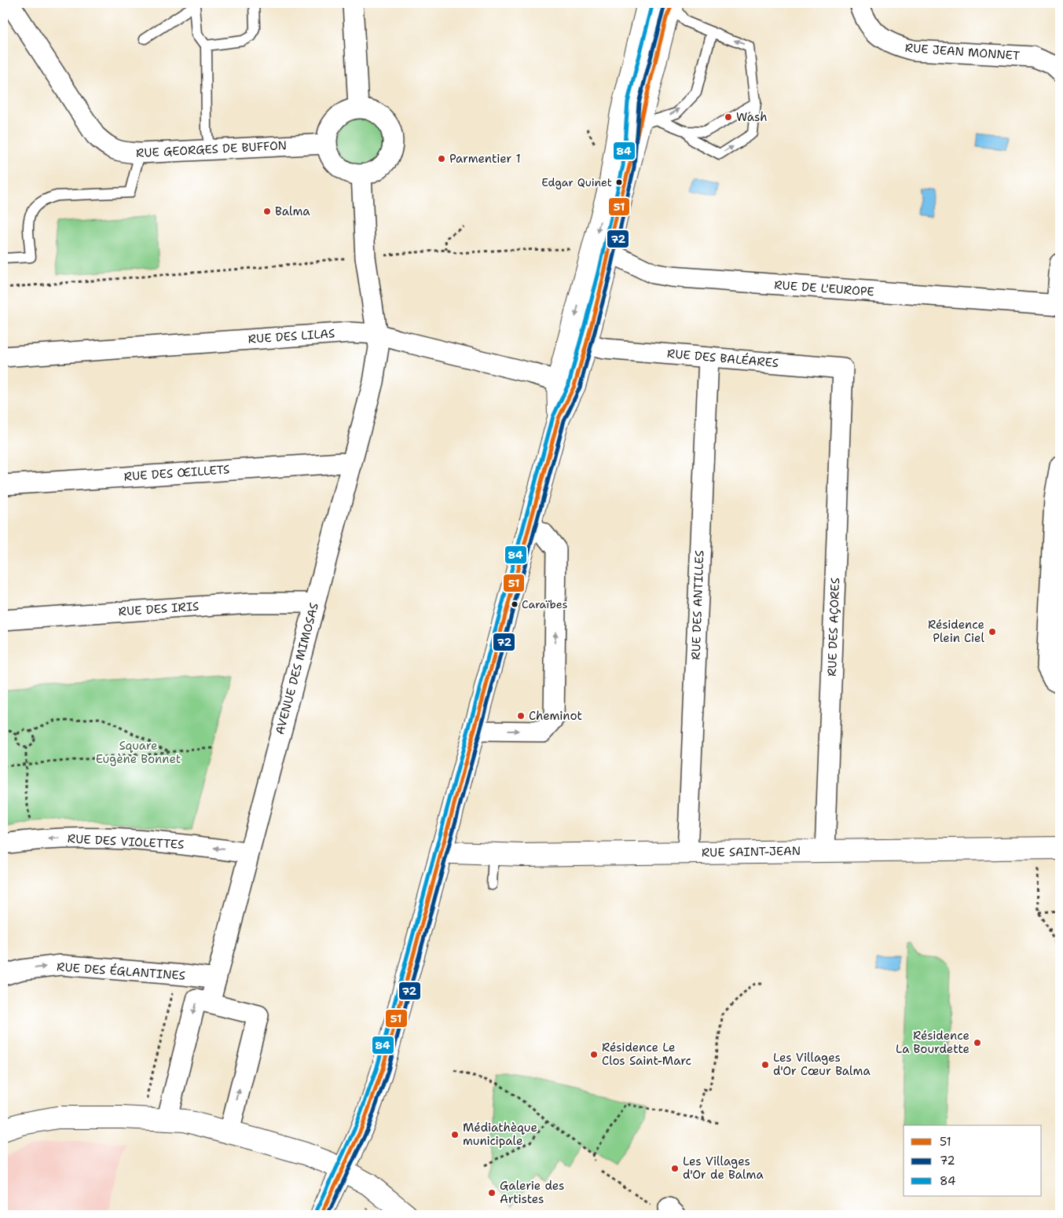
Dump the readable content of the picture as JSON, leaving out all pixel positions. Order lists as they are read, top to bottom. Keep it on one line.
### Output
{"streets":{"main road":["RUE SAINT-JEAN"],"street":["RUE JEAN MONNET","RUE GEORGES DE BUFFON","RUE DE L'EUROPE","RUE DES LILAS","RUE DES BALÉARES","RUE DES ŒILLETS","RUE DES ANTILLES","RUE DES IRIS","RUE DES AÇORES","AVENUE DES MIMOSAS","RUE DES VIOLETTES","RUE DES ÉGLANTINES"]},"crossings":[["RUE GEORGES DE BUFFON","AVENUE DES MIMOSAS"],["RUE DES LILAS","AVENUE DES MIMOSAS"],["RUE DES BALÉARES","RUE DES ANTILLES"],["RUE DES BALÉARES","RUE DES AÇORES"],["RUE DES ŒILLETS","AVENUE DES MIMOSAS"],["RUE DES ANTILLES","RUE SAINT-JEAN"],["RUE DES IRIS","AVENUE DES MIMOSAS"],["RUE DES AÇORES","RUE SAINT-JEAN"],["AVENUE DES MIMOSAS","RUE DES VIOLETTES"],["AVENUE DES MIMOSAS","RUE DES ÉGLANTINES"]],"one_way":["RUE DES VIOLETTES","RUE DES ÉGLANTINES"],"parks":["Square Eugène Bonnet"],"places":["Wash","Parmentier 1","Edgar Quinet","Balma","Caraïbes","Résidence Plein Ciel","Cheminot","Résidence La Bourdette","Résidence Le Clos Saint-Marc","Les Villages d'Or Cœur Balma","Médiathèque municipale","Les Villages d'Or de Balma","Galerie des Artistes"],"lines":["transit line 51","transit line 84","transit line 72"],"legend":["51","72","84"]}
